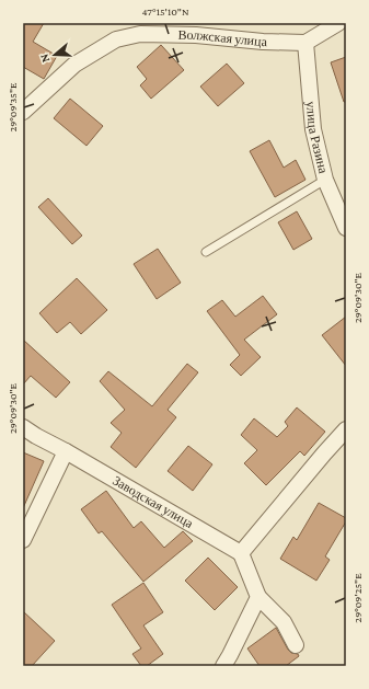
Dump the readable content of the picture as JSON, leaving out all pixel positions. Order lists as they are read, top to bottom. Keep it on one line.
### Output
{"streets":{"street":["Волжская улица","улица Разина","Заводская улица"]},"crossings":[["Волжская улица","улица Разина"]],"north":"left","coordinates":["47°15'10\"N","29°09'35\"E","29°09'30\"E","29°09'25\"E"]}
